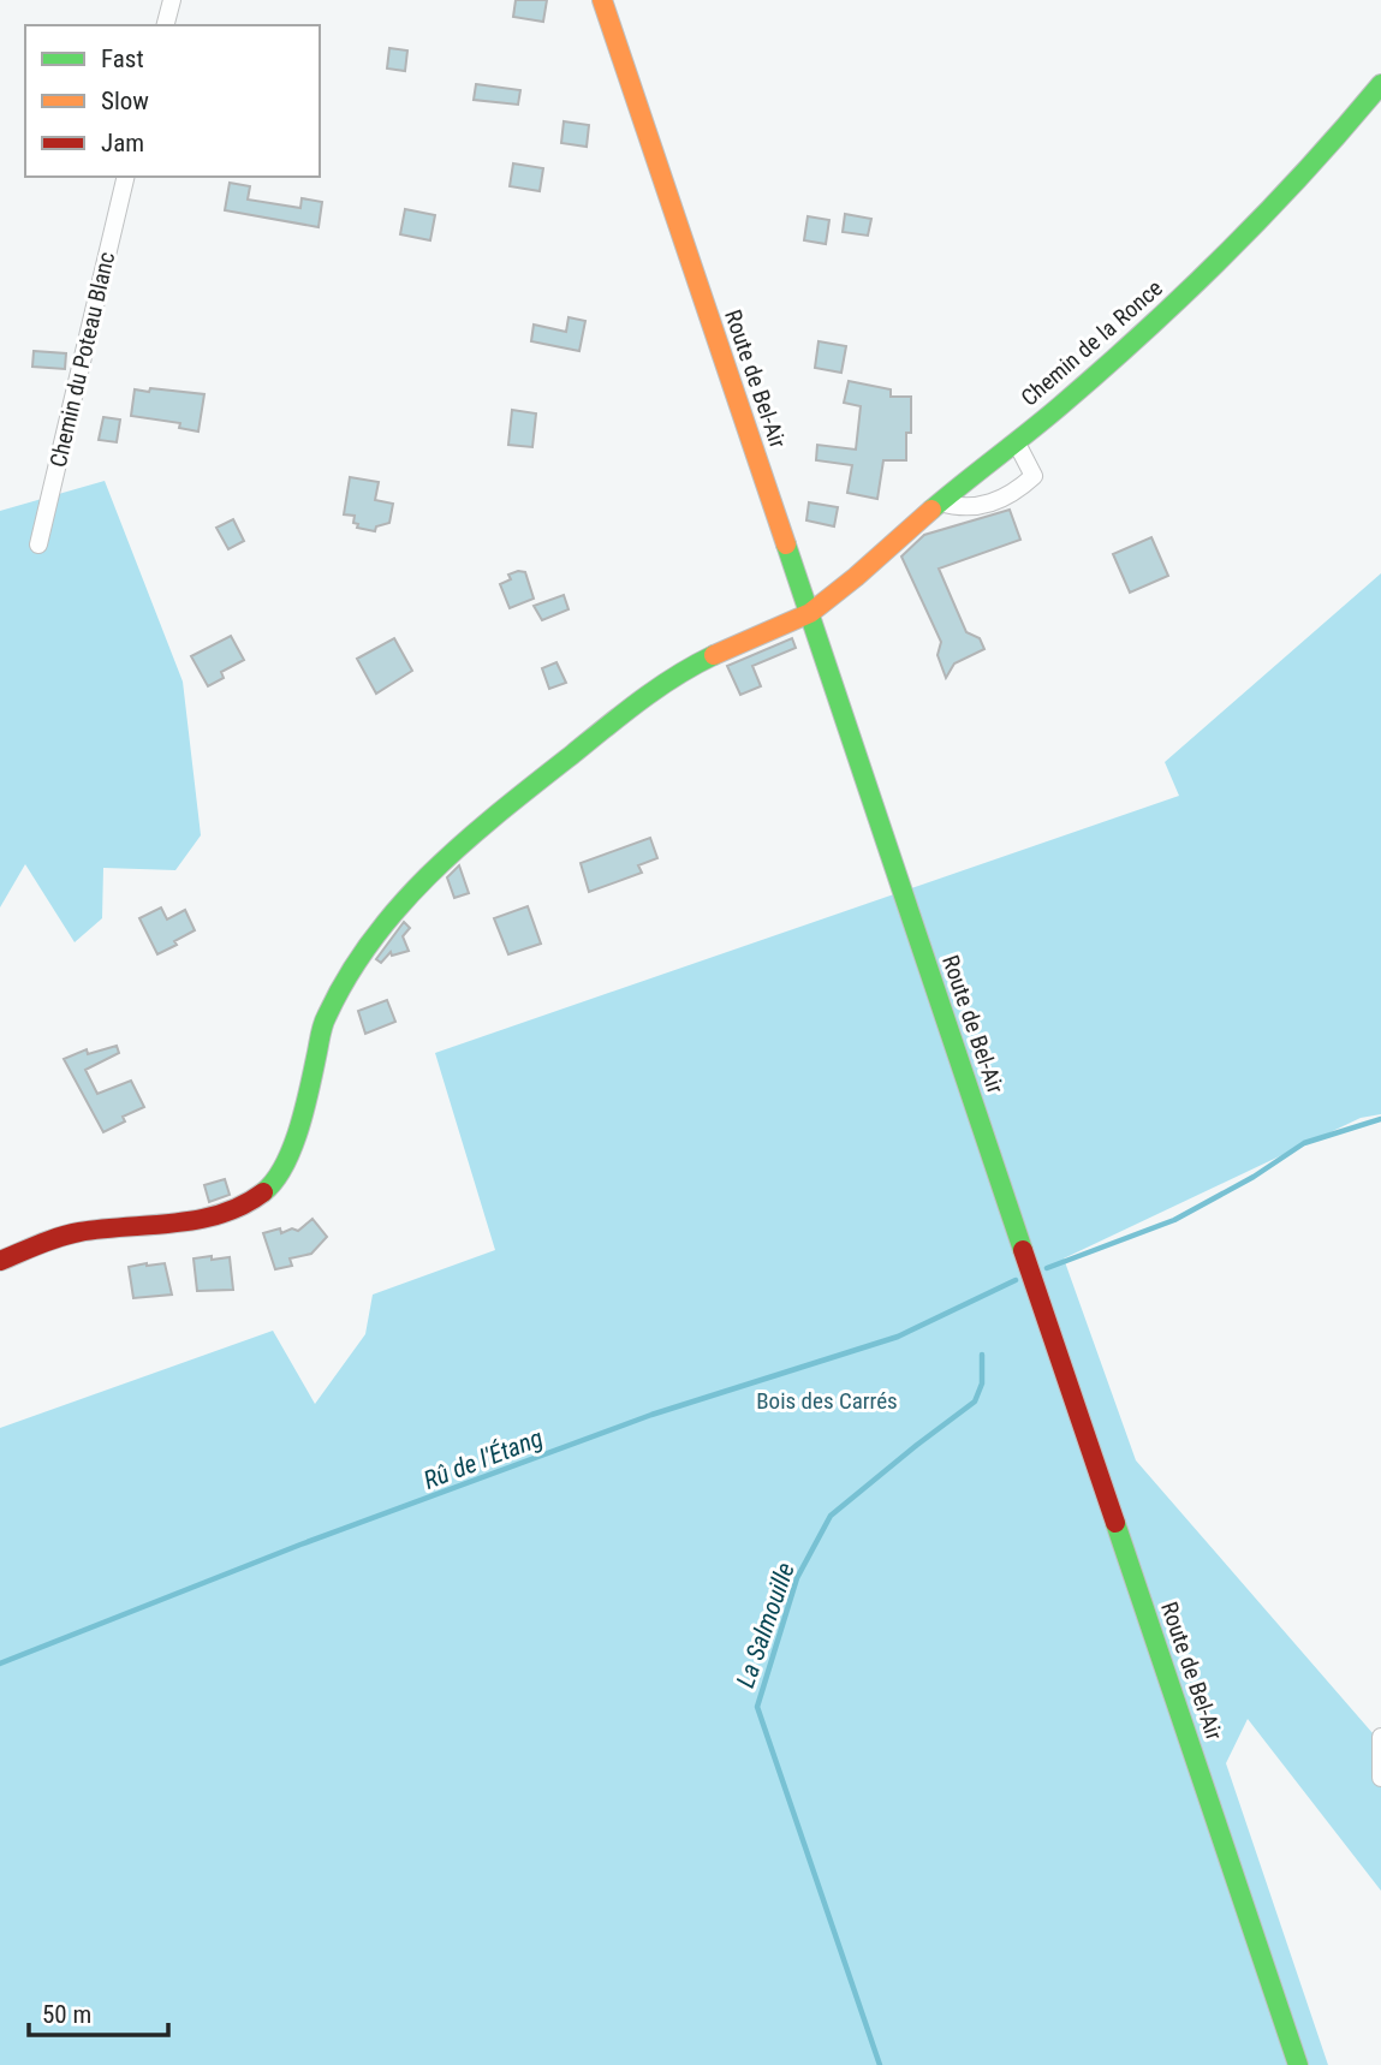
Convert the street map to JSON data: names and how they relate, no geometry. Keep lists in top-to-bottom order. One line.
{"streets":{"main road":["Chemin de la Ronce","Route de Bel-Air"],"street":["Chemin du Poteau Blanc"]},"crossings":[["Chemin de la Ronce","Route de Bel-Air"]],"water":["Rû de l'Étang","La Salmouille"],"parks":["Bois des Carrés"],"legend":["Fast","Slow","Jam"],"scale_bar":"50 m"}
